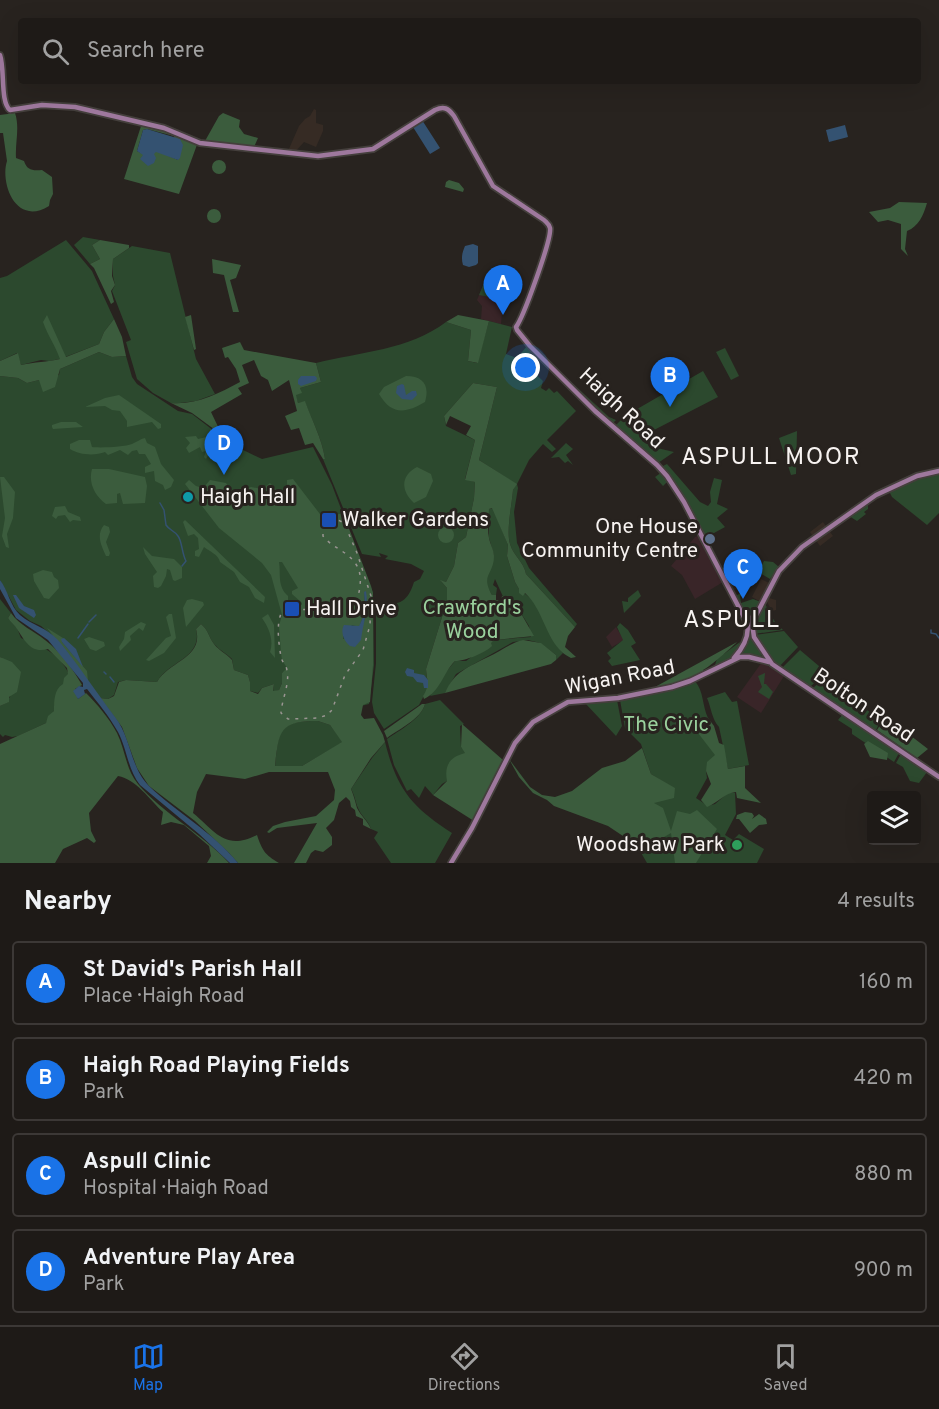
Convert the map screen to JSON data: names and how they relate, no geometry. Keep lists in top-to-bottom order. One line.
{"streets":{"main road":["Haigh Road","Wigan Road","Bolton Road"]},"crossings":[["Haigh Road","Wigan Road"],["Haigh Road","Bolton Road"],["Wigan Road","Bolton Road"]],"districts":["ASPULL MOOR","ASPULL"],"parks":["Crawford's Wood","The Civic"],"places":{"other":["Haigh Hall","One House Community Centre","Woodshaw Park"],"transit":["Walker Gardens","Hall Drive"]},"page":{"search":"Search here","pins":["A","B","D","C"],"heading":["Nearby","4 results"],"list":[{"mark":"A","name":"St David's Parish Hall","note":"Place · Haigh Road","value":"160 m"},{"mark":"B","name":"Haigh Road Playing Fields","note":"Park","value":"420 m"},{"mark":"C","name":"Aspull Clinic","note":"Hospital · Haigh Road","value":"880 m"},{"mark":"D","name":"Adventure Play Area","note":"Park","value":"900 m"}],"nav":["Map","Directions","Saved"]}}
